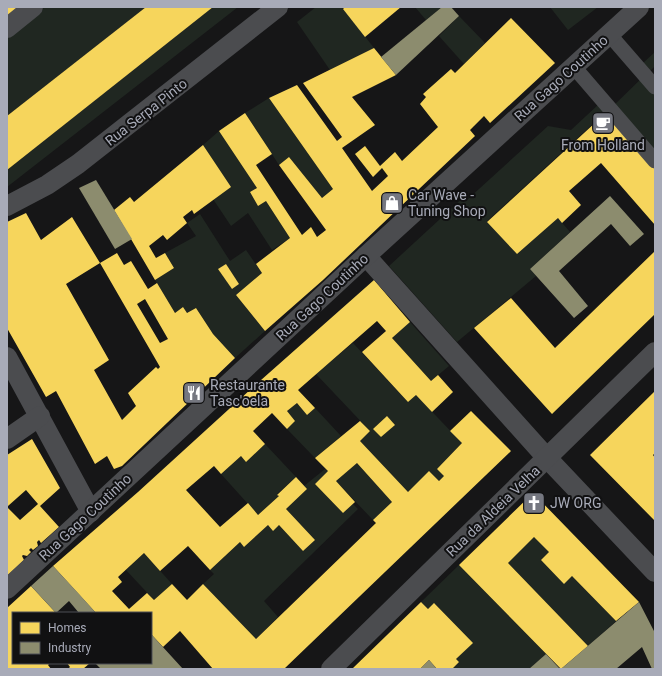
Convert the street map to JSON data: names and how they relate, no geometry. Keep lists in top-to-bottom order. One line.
{"streets":{"street":["Rua Gago Coutinho","Rua Serpa Pinto","Rua da Aldeia Velha"]},"places":{"cafe":["From Holland"],"shop":["Car Wave - Tuning Shop"],"restaurant":["Restaurante Tasc'oela"],"church":["JW ORG"]},"legend":["Homes","Industry"]}
